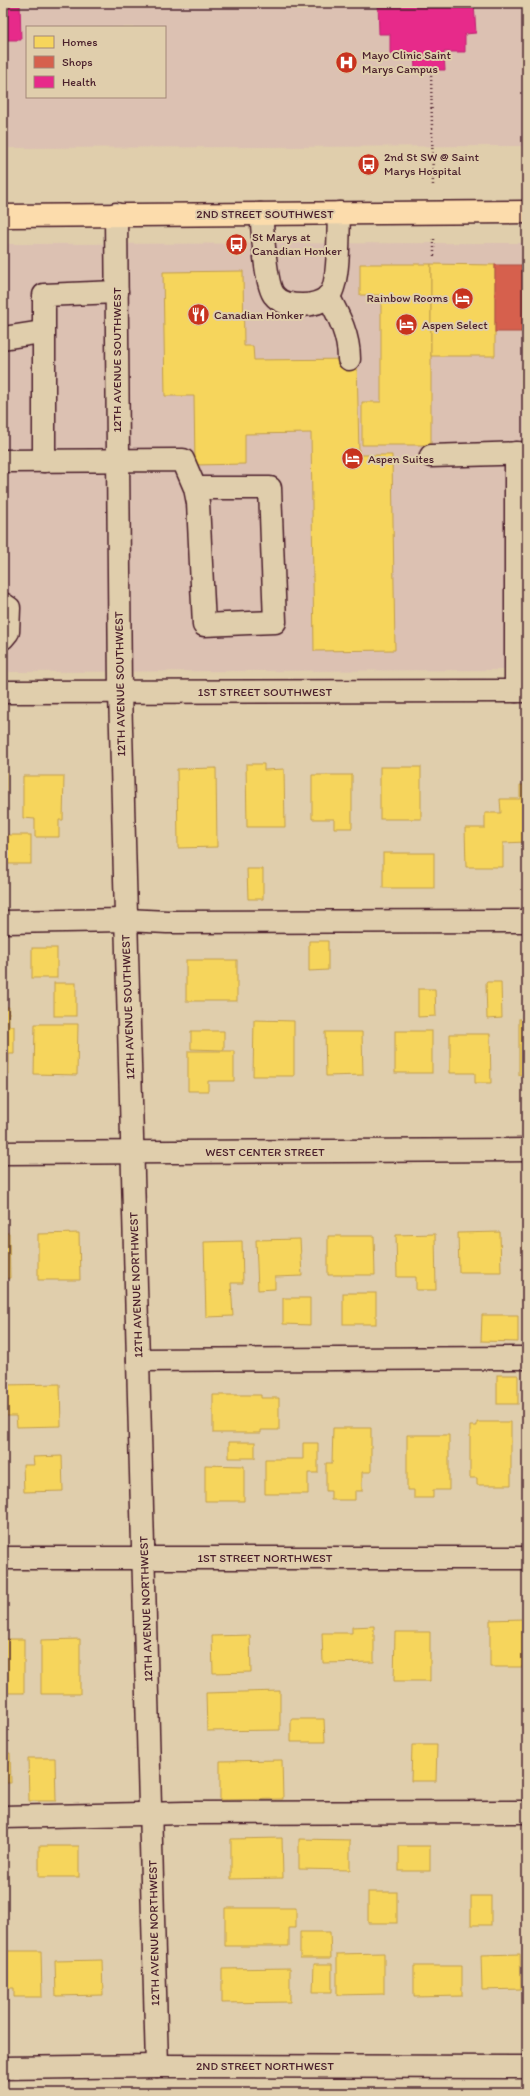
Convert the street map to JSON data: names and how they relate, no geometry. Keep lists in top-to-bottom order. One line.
{"streets":{"main road":["2ND STREET SOUTHWEST"],"street":["12TH AVENUE SOUTHWEST","1ST STREET SOUTHWEST","WEST CENTER STREET","12TH AVENUE NORTHWEST","1ST STREET NORTHWEST","2ND STREET NORTHWEST"]},"crossings":[["2ND STREET SOUTHWEST","12TH AVENUE SOUTHWEST"],["12TH AVENUE SOUTHWEST","1ST STREET SOUTHWEST"],["12TH AVENUE SOUTHWEST","WEST CENTER STREET"],["12TH AVENUE SOUTHWEST","12TH AVENUE NORTHWEST"],["WEST CENTER STREET","12TH AVENUE NORTHWEST"],["12TH AVENUE NORTHWEST","1ST STREET NORTHWEST"],["12TH AVENUE NORTHWEST","2ND STREET NORTHWEST"]],"places":{"hospital":["Mayo Clinic Saint Marys Campus"],"bus stop":["2nd St SW @ Saint Marys Hospital","St Marys at Canadian Honker"],"hotel":["Rainbow Rooms","Aspen Select","Aspen Suites"],"restaurant":["Canadian Honker"]},"legend":["Homes","Shops","Health"]}
